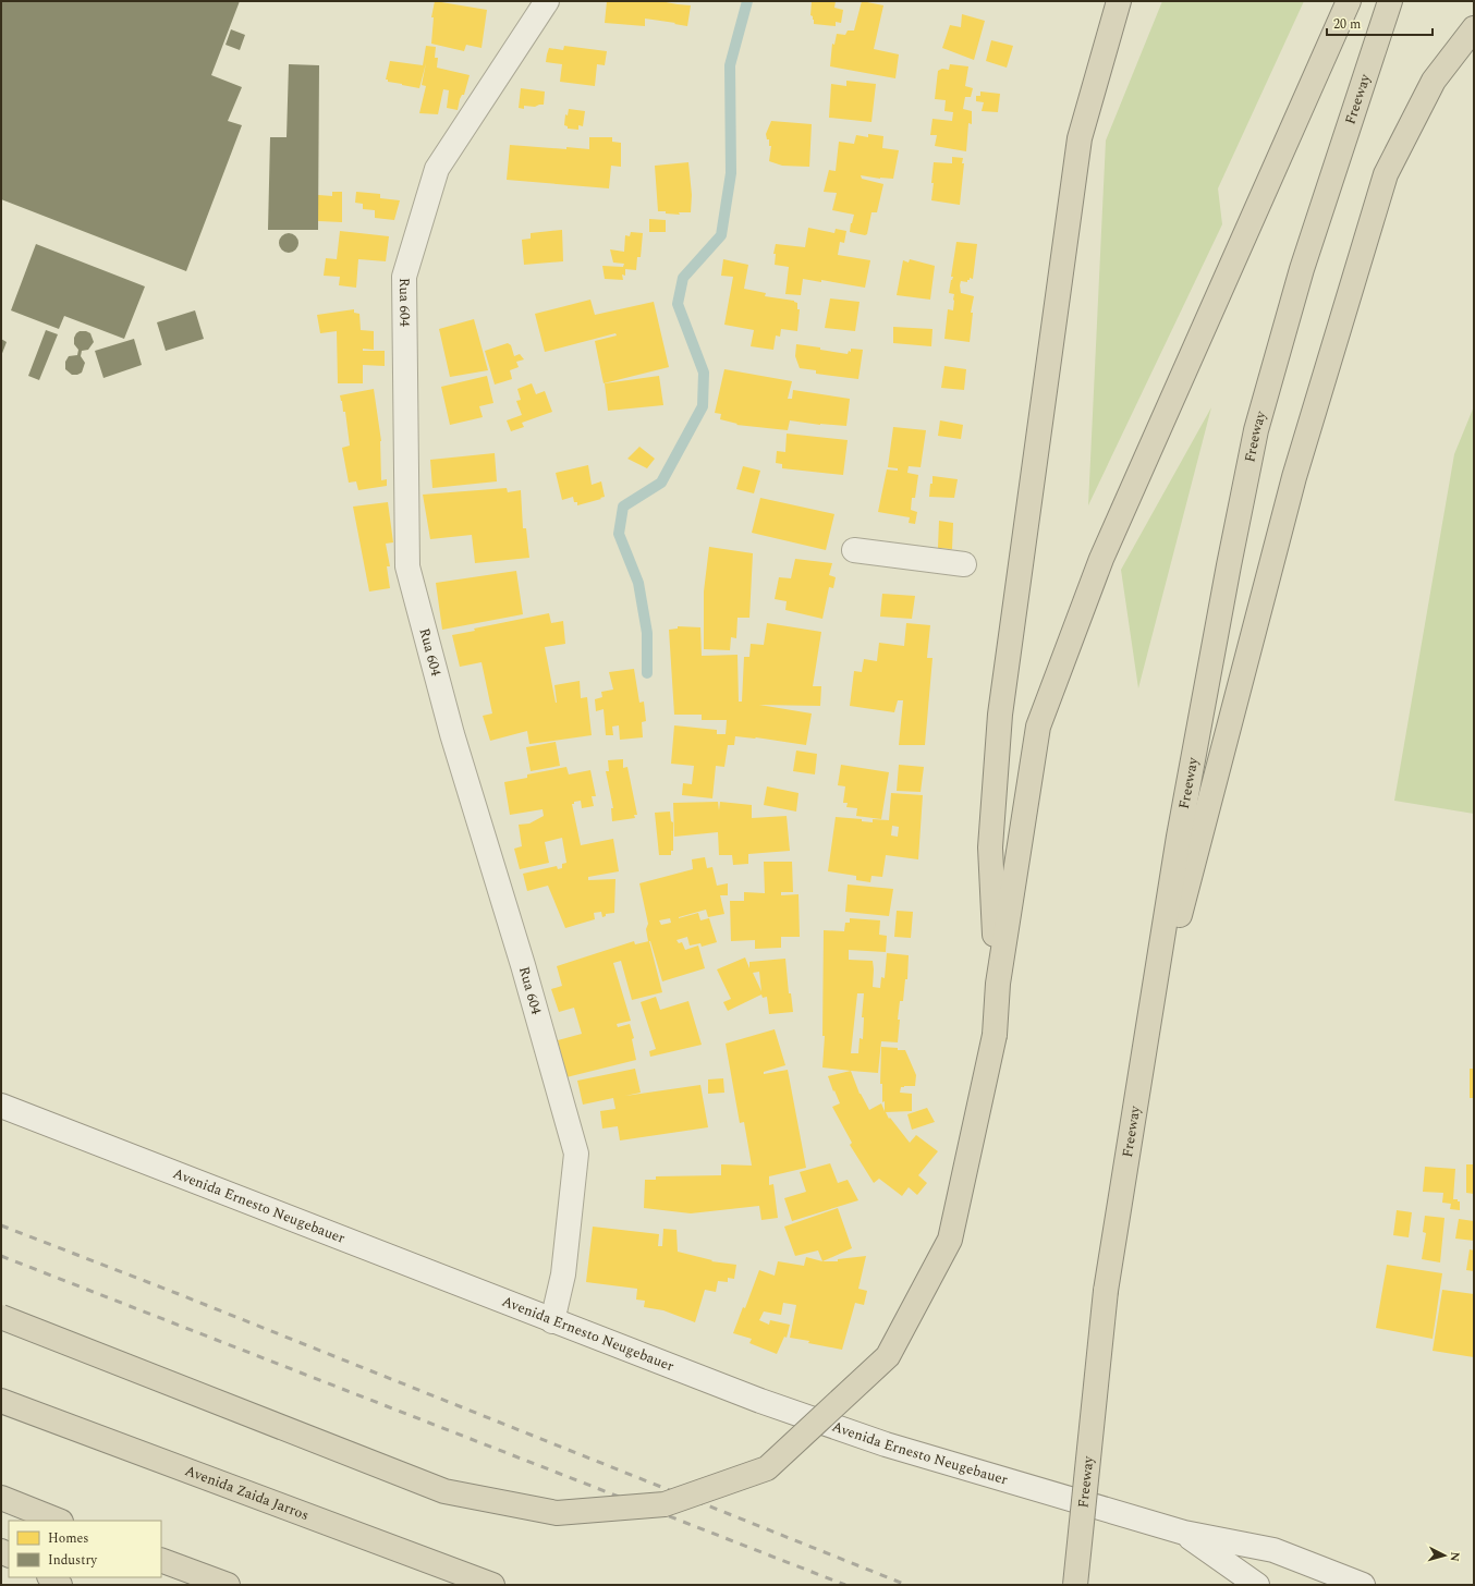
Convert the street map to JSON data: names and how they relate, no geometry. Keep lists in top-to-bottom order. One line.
{"streets":{"highway":["Freeway","Avenida Zaida Jarros"],"main road":["Rua 604","Avenida Ernesto Neugebauer"]},"crossings":[["Rua 604","Avenida Ernesto Neugebauer"]],"legend":["Homes","Industry"],"scale_bar":"20 m","north":"right"}
